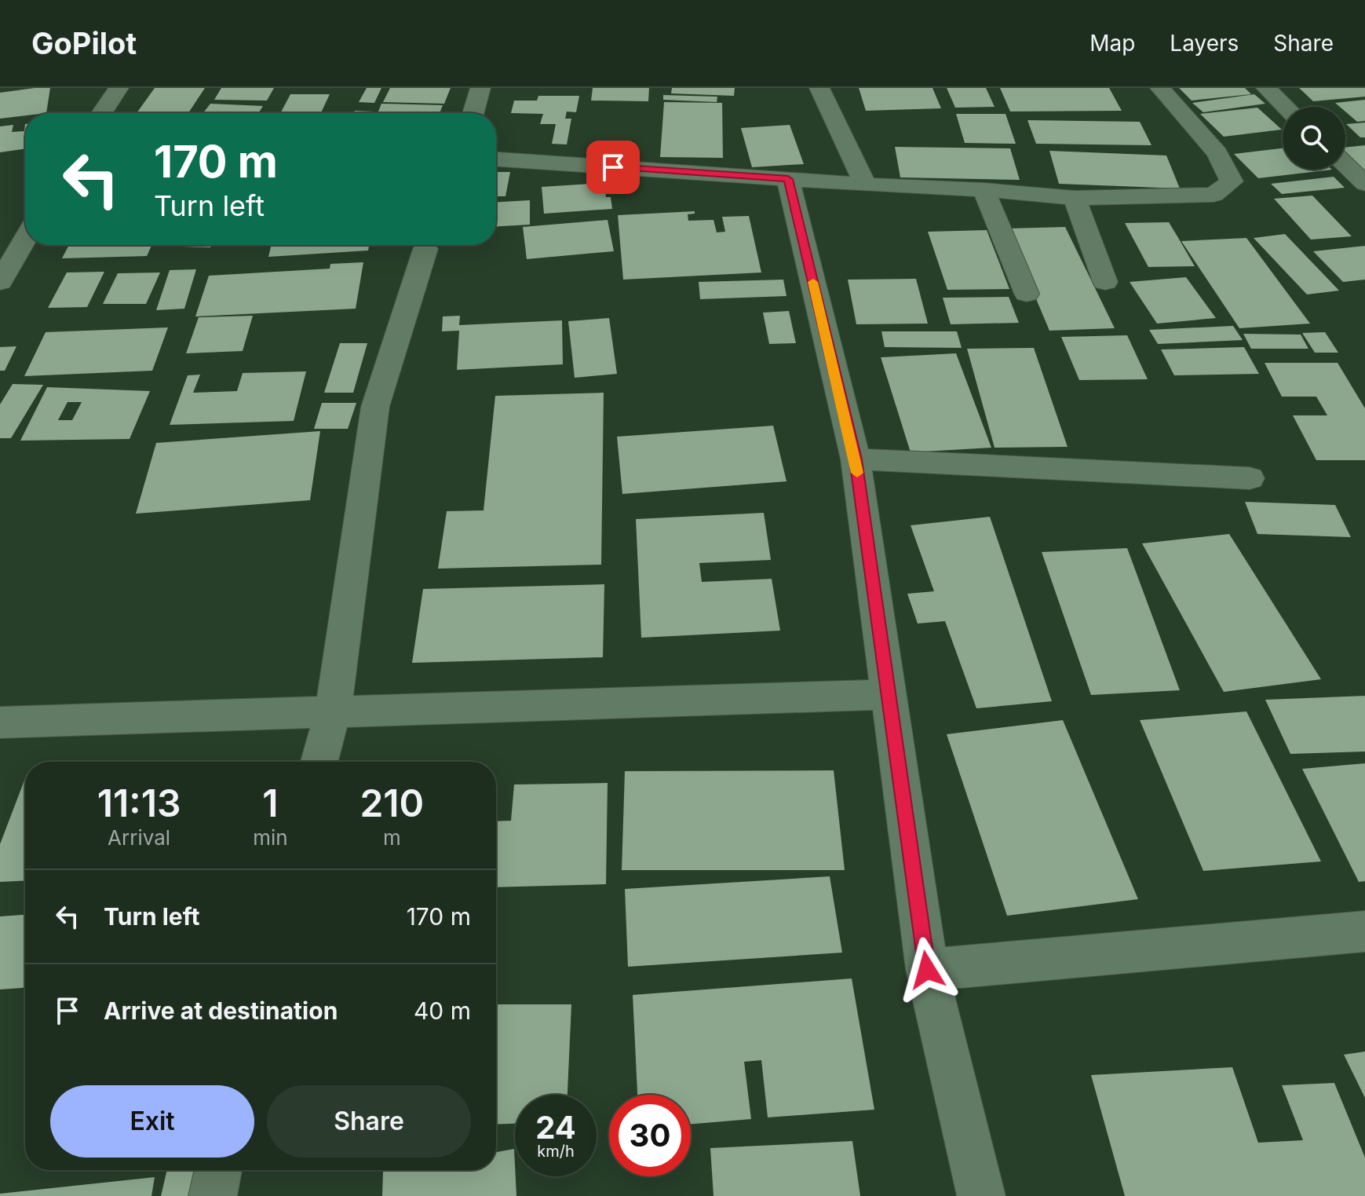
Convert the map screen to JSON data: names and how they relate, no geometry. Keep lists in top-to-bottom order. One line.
{"page":{"header":"GoPilot","nav":["Map","Layers","Share"],"turn":["170 m","Turn left"],"eta":["11:13","Arrival","1","min","210","m"],"list":[{"name":"Turn left","value":"170 m"},{"name":"Arrive at destination","value":"40 m"}],"buttons":["Exit","Share"],"speed":"24 km/h","limit":"30"}}
